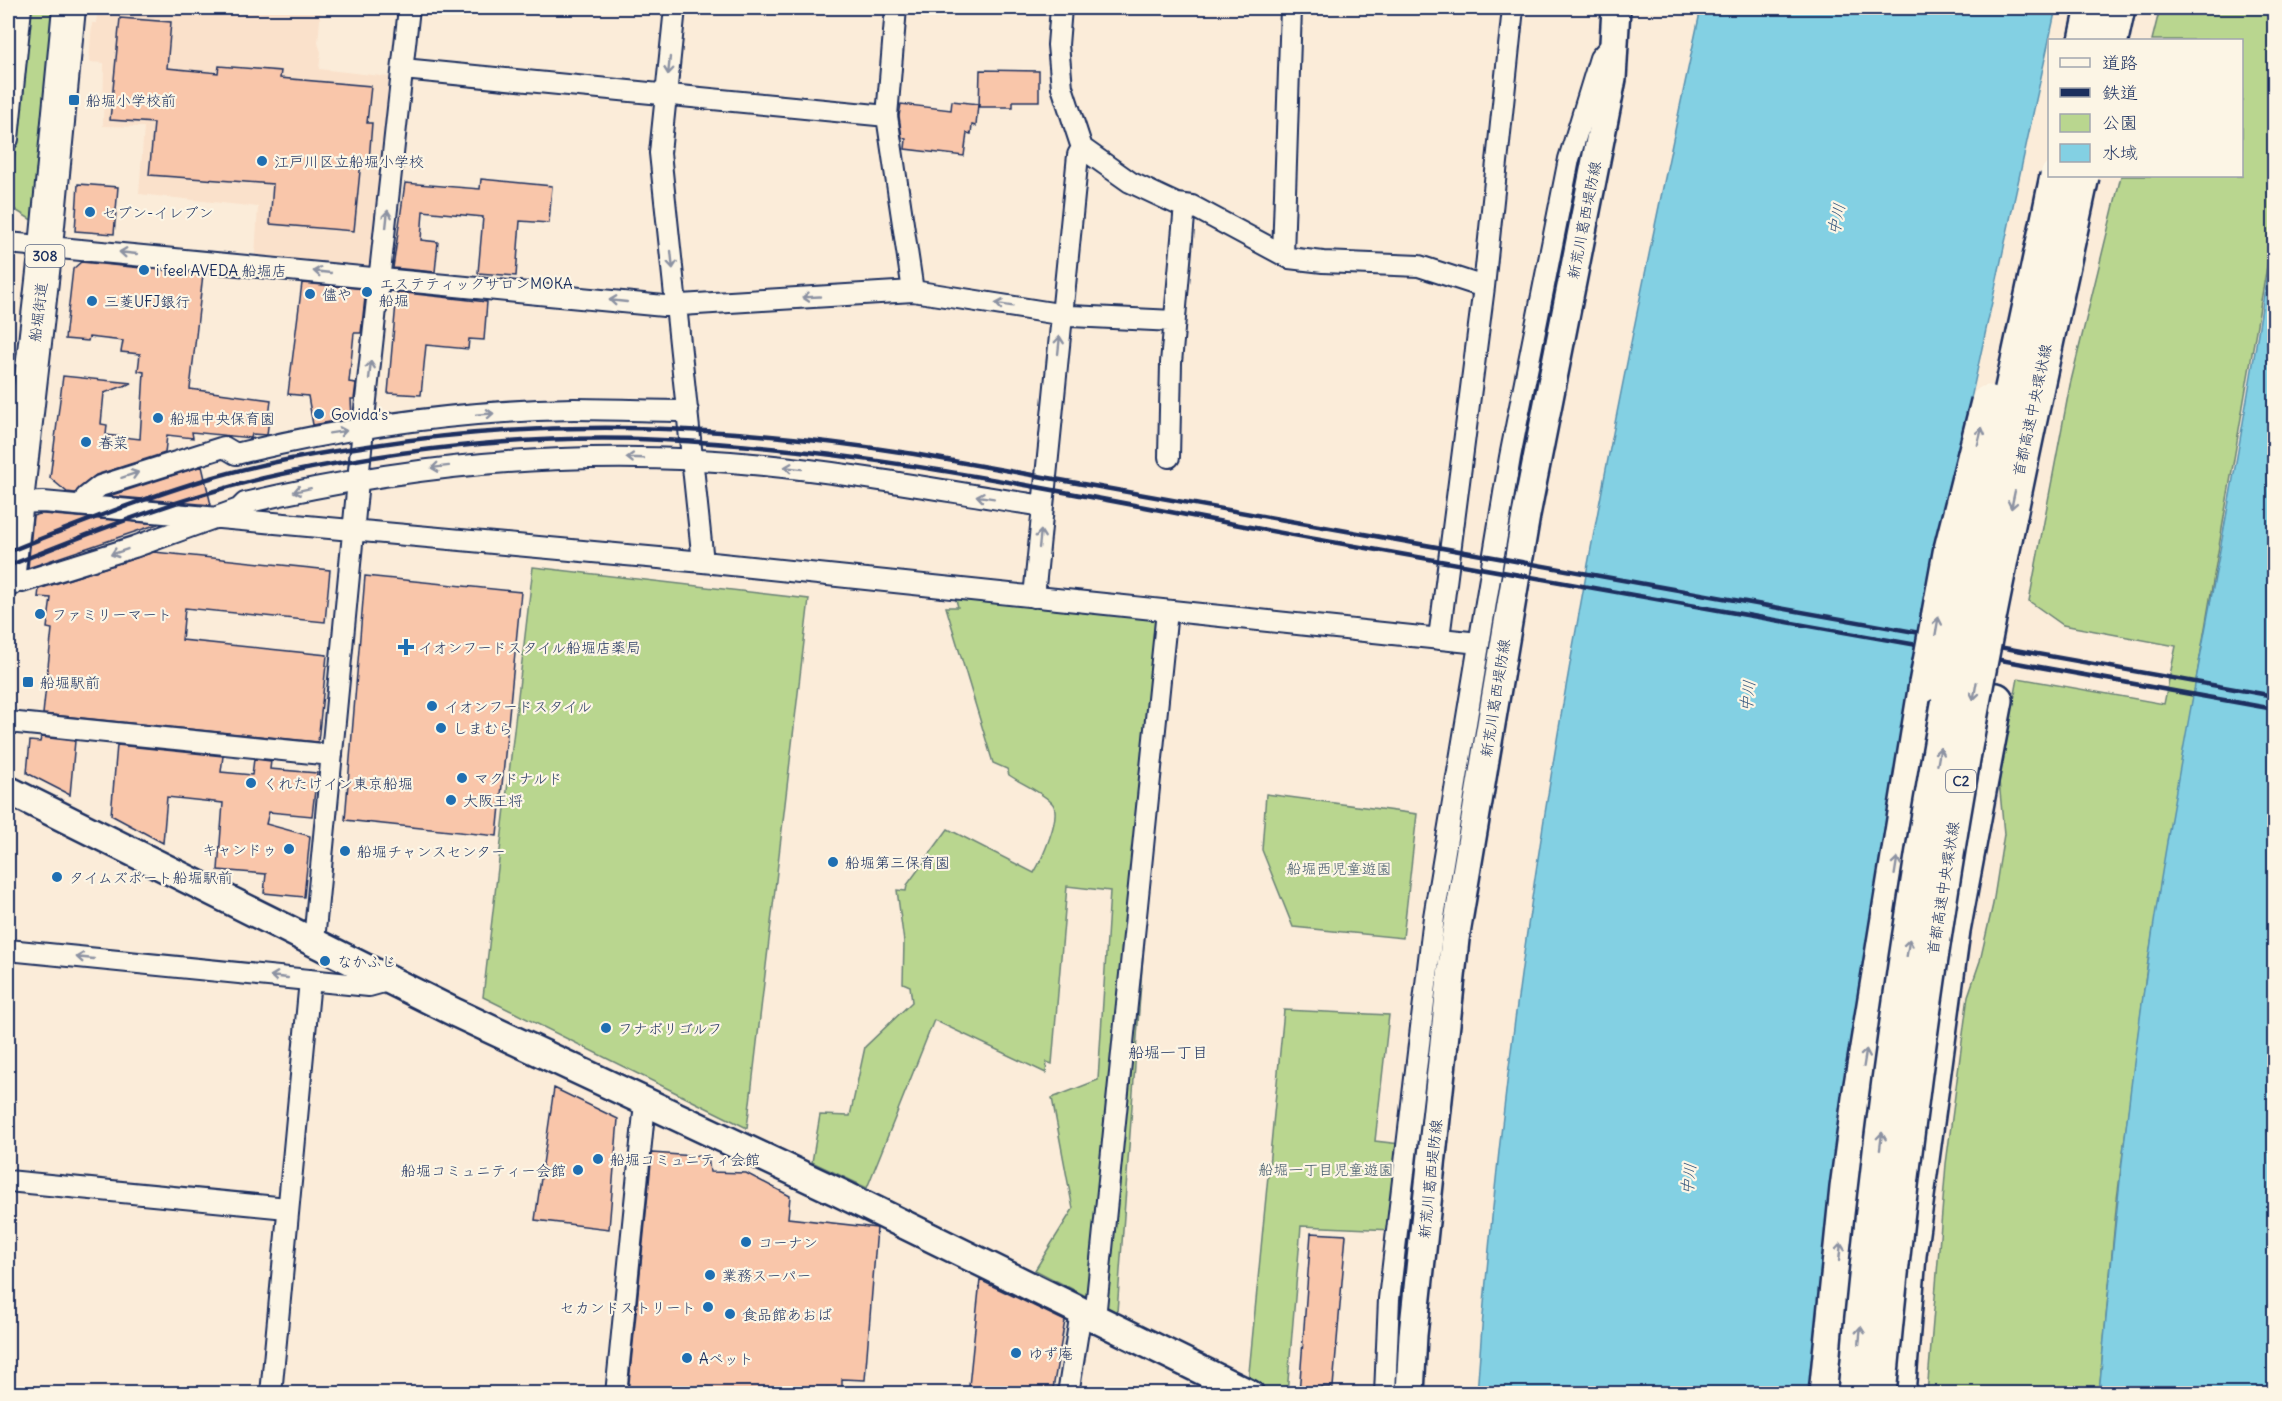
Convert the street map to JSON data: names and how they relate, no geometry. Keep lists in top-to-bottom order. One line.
{"streets":{"highway":["首都高速中央環状線","C2"],"main road":["新荒川葛西堤防線","308","船堀街道"]},"districts":["船堀一丁目"],"water":["中川"],"parks":["船堀西児童遊園","船堀一丁目児童遊園"],"places":{"transit":["船堀小学校前","船堀駅前"],"other":["江戸川区立船堀小学校","セブン-イレブン","i feel AVEDA 船堀店","エステティックサロンMOKA 船堀","儘や","三菱UFJ銀行","Govida's","船堀中央保育園","春菜","ファミリーマート","イオンフードスタイル","しまむら","マクドナルド","くれたけイン東京船堀","大阪王将","キャンドゥ","船堀チャンスセンター","船堀第三保育園","タイムズポート船堀駅前","なかふじ","フナボリゴルフ","船堀コミュニティ会館","船堀コミュニティー会館","コーナン","業務スーパー","セカンドストリート","食品館あおば","ゆず庵","Aペット"],"health":["イオンフードスタイル船堀店薬局"]},"legend":["道路","鉄道","公園","水域"]}
